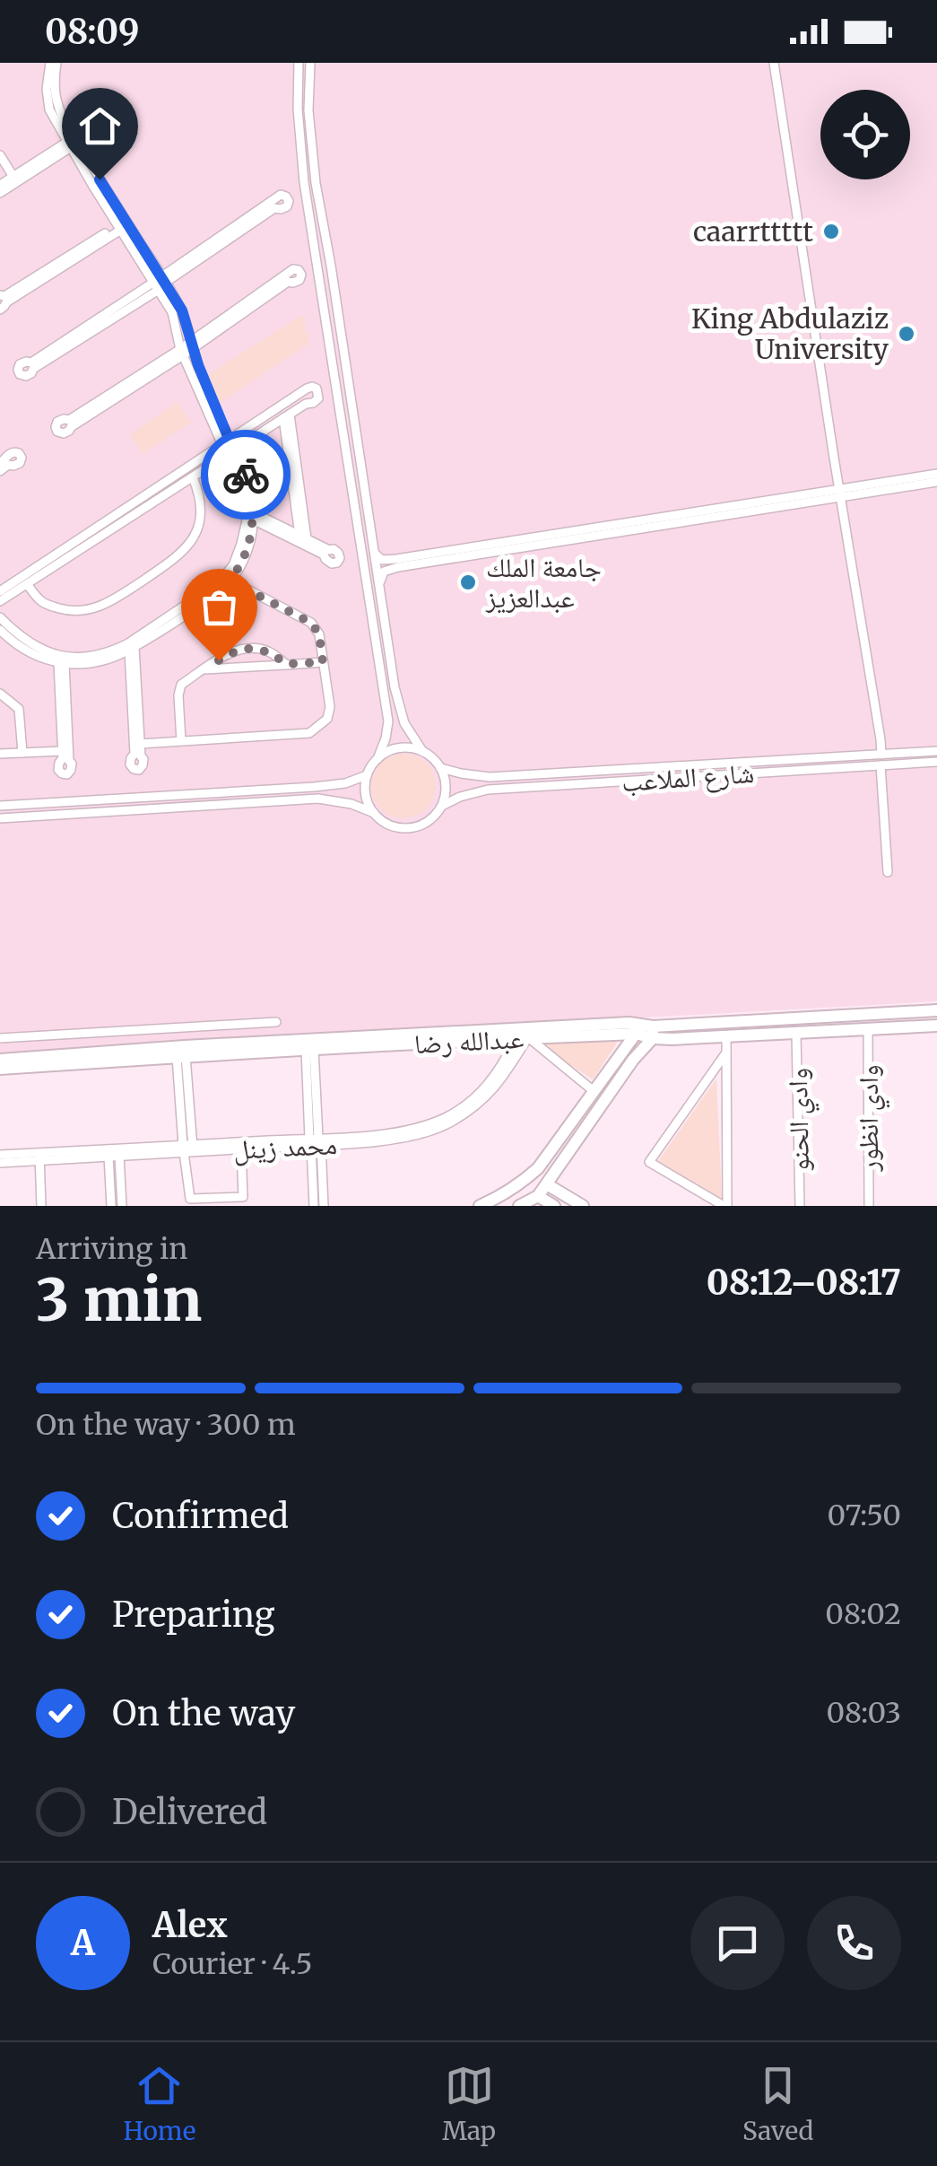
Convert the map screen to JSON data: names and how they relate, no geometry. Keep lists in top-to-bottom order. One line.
{"streets":{"street":["شارع الملاعب","عبدالله رضا","وادي انظور","وادي الحنو","محمد زينل"]},"crossings":[["عبدالله رضا","وادي انظور"],["عبدالله رضا","وادي الحنو"],["عبدالله رضا","محمد زينل"]],"places":["caarrttttt","King Abdulaziz University","جامعة الملك عبدالعزيز"],"page":{"status":"08:09","heading":["3 min","Arriving in","08:12–08:17"],"panel":["Alex","Courier · 4.5"],"bar":"On the way · 300 m","list":[["Confirmed","07:50"],["Preparing","08:02"],["On the way","08:03"],"Delivered"],"round":"A","tabs":["Home","Map","Saved"]}}
